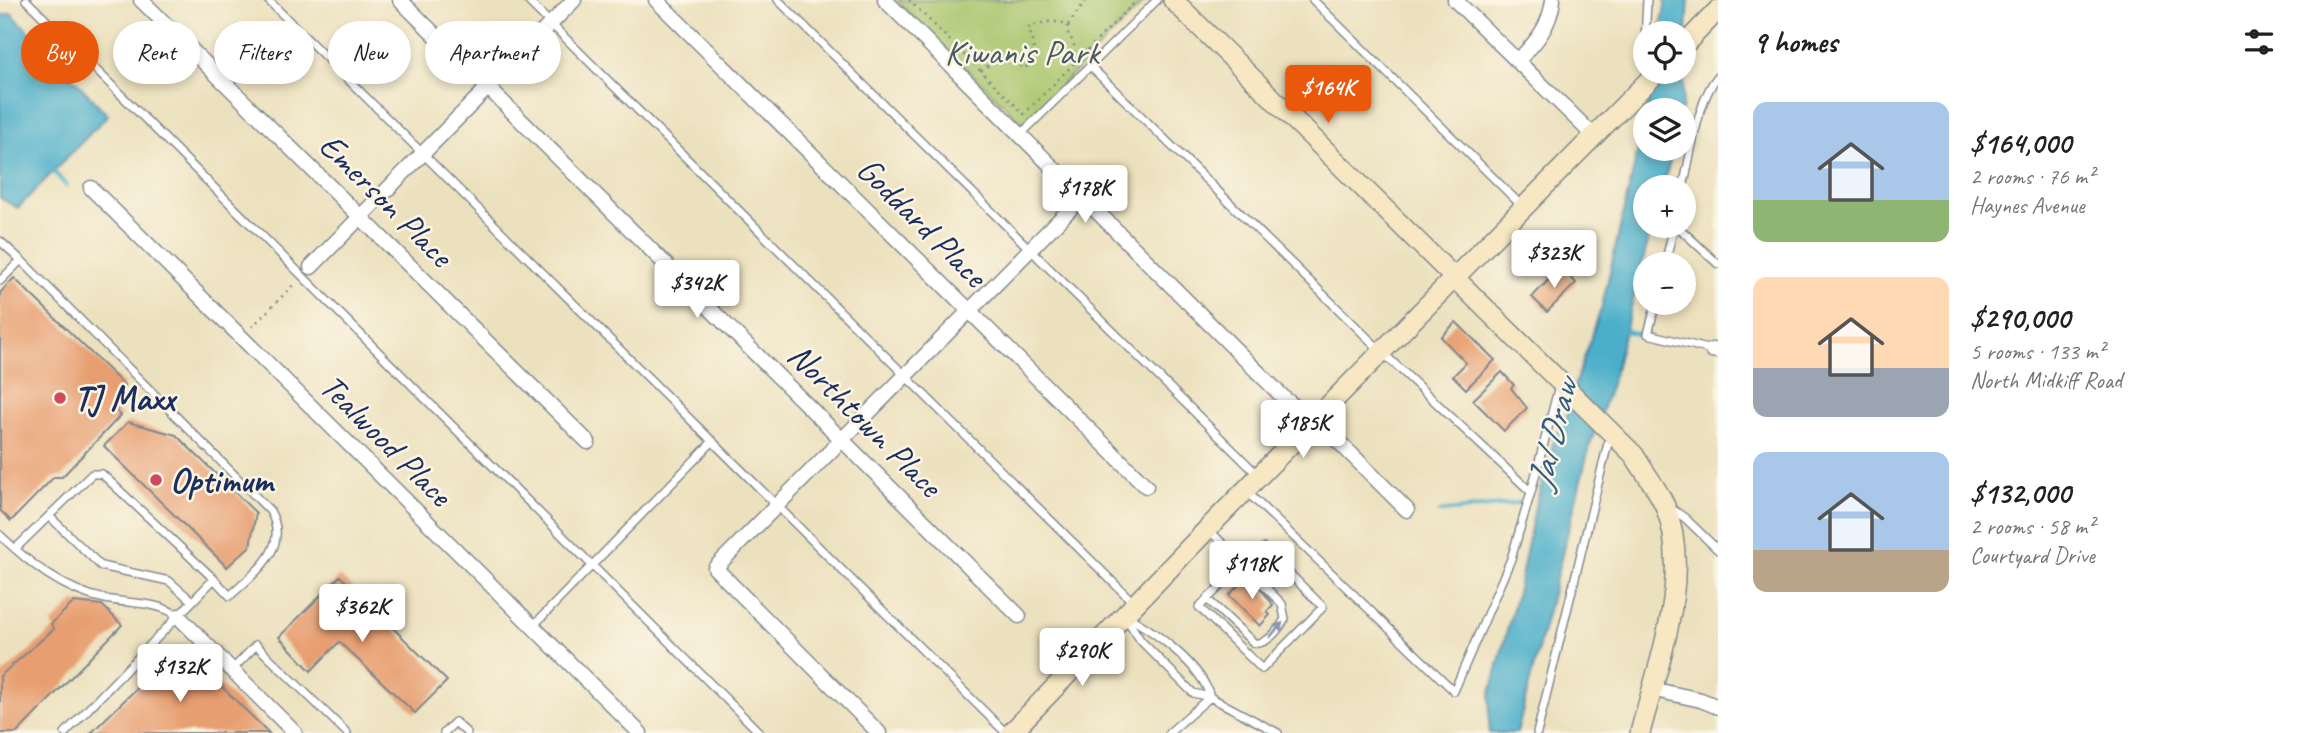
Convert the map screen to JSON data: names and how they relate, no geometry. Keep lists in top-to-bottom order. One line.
{"streets":{"street":["Emerson Place","Goddard Place","Northtown Place","Tealwood Place"]},"water":["Jal Draw"],"parks":["Kiwanis Park"],"places":["TJ Maxx","Optimum"],"page":{"heading":"9 homes","map_buttons":["+","−"],"chip":["Buy","Rent","Filters","New","Apartment"],"price":["$164K","$178K","$323K","$342K","$185K","$118K","$362K","$290K","$132K"],"list":[{"name":"$164,000","note":"2 rooms · 76 m² · Haynes Avenue"},{"name":"$290,000","note":"5 rooms · 133 m² · North Midkiff Road"},{"name":"$132,000","note":"2 rooms · 58 m² · Courtyard Drive"}]}}
